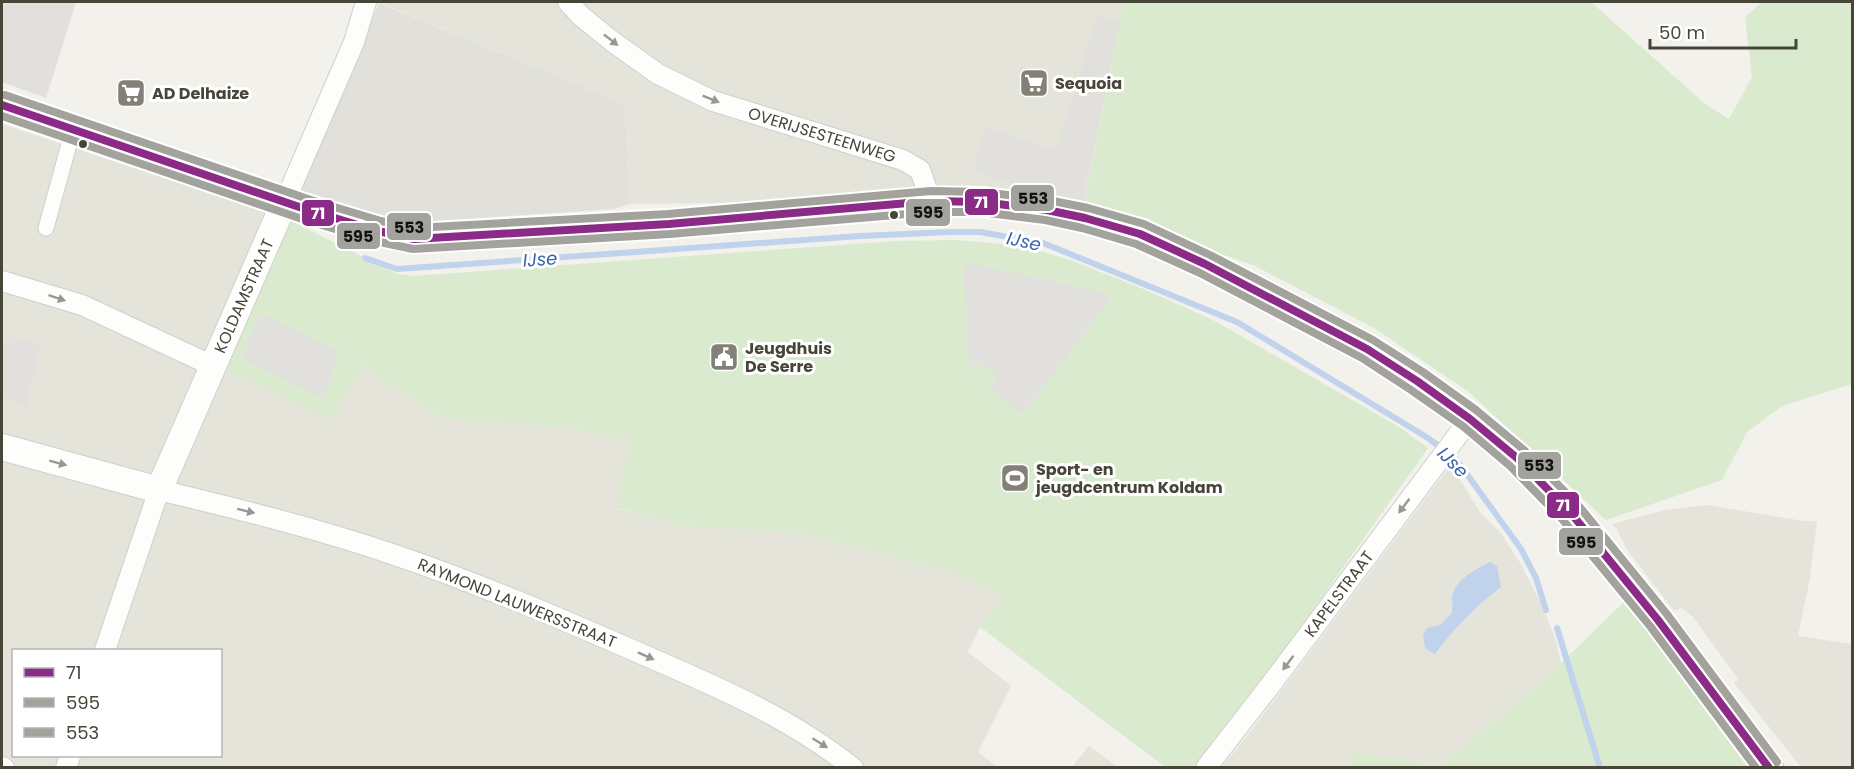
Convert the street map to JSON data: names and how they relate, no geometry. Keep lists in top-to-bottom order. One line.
{"streets":{"street":["OVERIJSESTEENWEG","KOLDAMSTRAAT","KAPELSTRAAT","RAYMOND LAUWERSSTRAAT"]},"crossings":[["KOLDAMSTRAAT","RAYMOND LAUWERSSTRAAT"]],"one_way":["OVERIJSESTEENWEG","KAPELSTRAAT","RAYMOND LAUWERSSTRAAT"],"water":["IJse"],"places":{"supermarket":["Sequoia","AD Delhaize"],"public building":["Jeugdhuis De Serre"],"sports":["Sport- en jeugdcentrum Koldam"]},"lines":["transit line 553","transit line 71","transit line 595"],"legend":["71","595","553"],"scale_bar":"50 m"}
